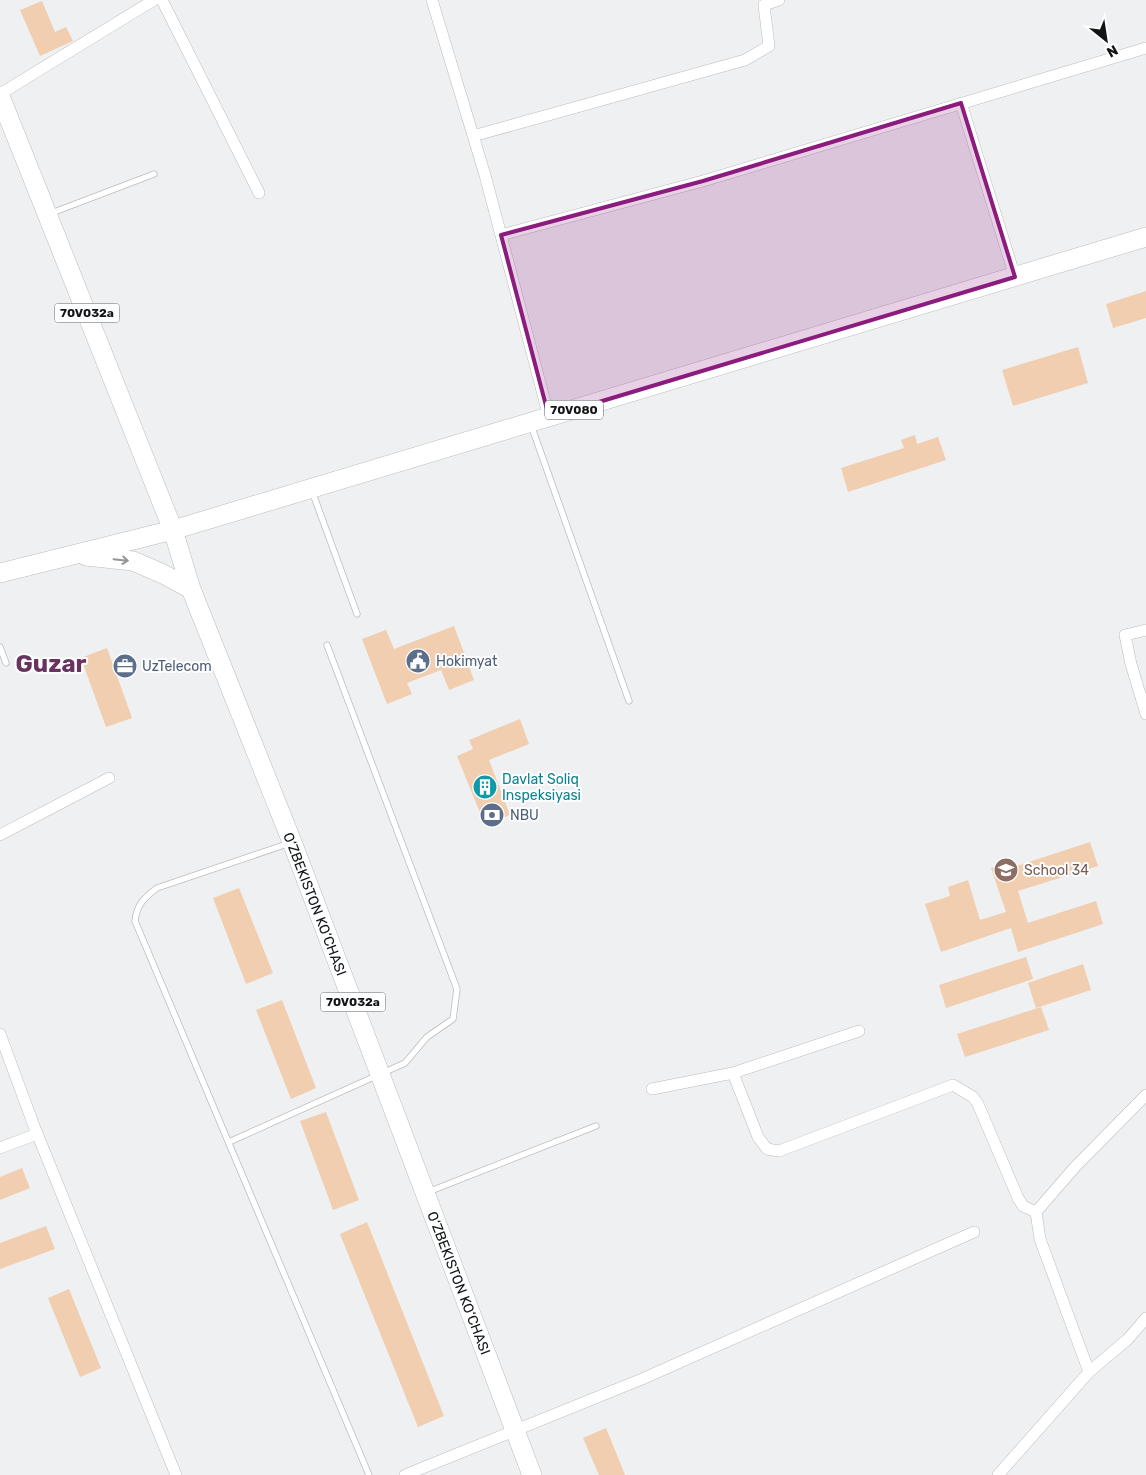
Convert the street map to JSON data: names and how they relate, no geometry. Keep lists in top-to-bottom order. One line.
{"streets":{"main road":["70V032a","70V080","O‘ZBEKISTON KO‘CHASI"]},"crossings":[["70V032a","70V080"],["70V032a","O‘ZBEKISTON KO‘CHASI"],["70V080","O‘ZBEKISTON KO‘CHASI"]],"districts":["Guzar"],"places":{"public building":["Hokimyat"],"office":["UzTelecom"],"building":["Davlat Soliq Inspeksiyasi"],"bank":["NBU"],"school or university":["School 34"]},"north":"bottom right"}
